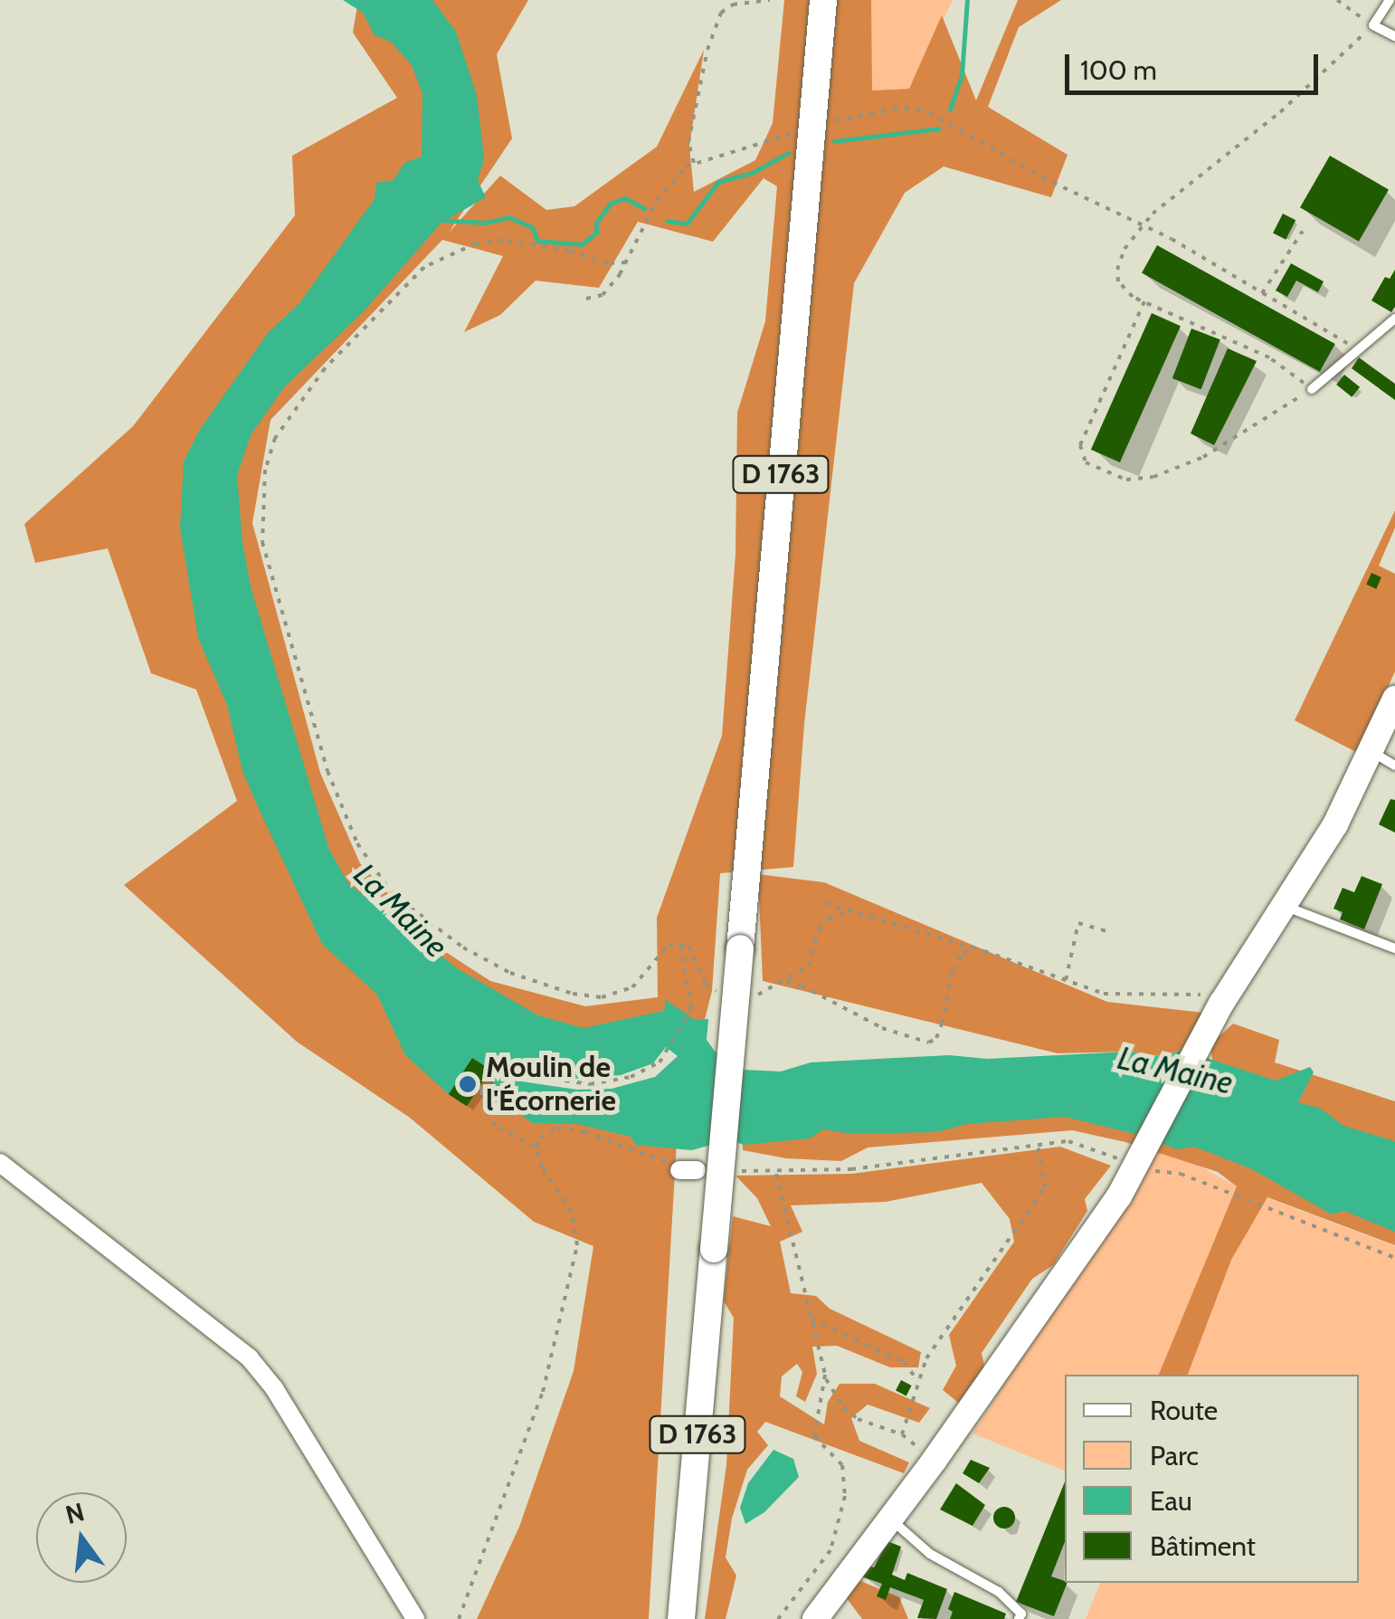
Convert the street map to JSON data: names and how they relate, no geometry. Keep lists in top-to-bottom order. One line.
{"streets":{"main road":["D 1763"]},"water":["La Maine"],"places":["Moulin de l'Écornerie"],"legend":["Route","Parc","Eau","Bâtiment"],"scale_bar":"100 m","north":"top"}
